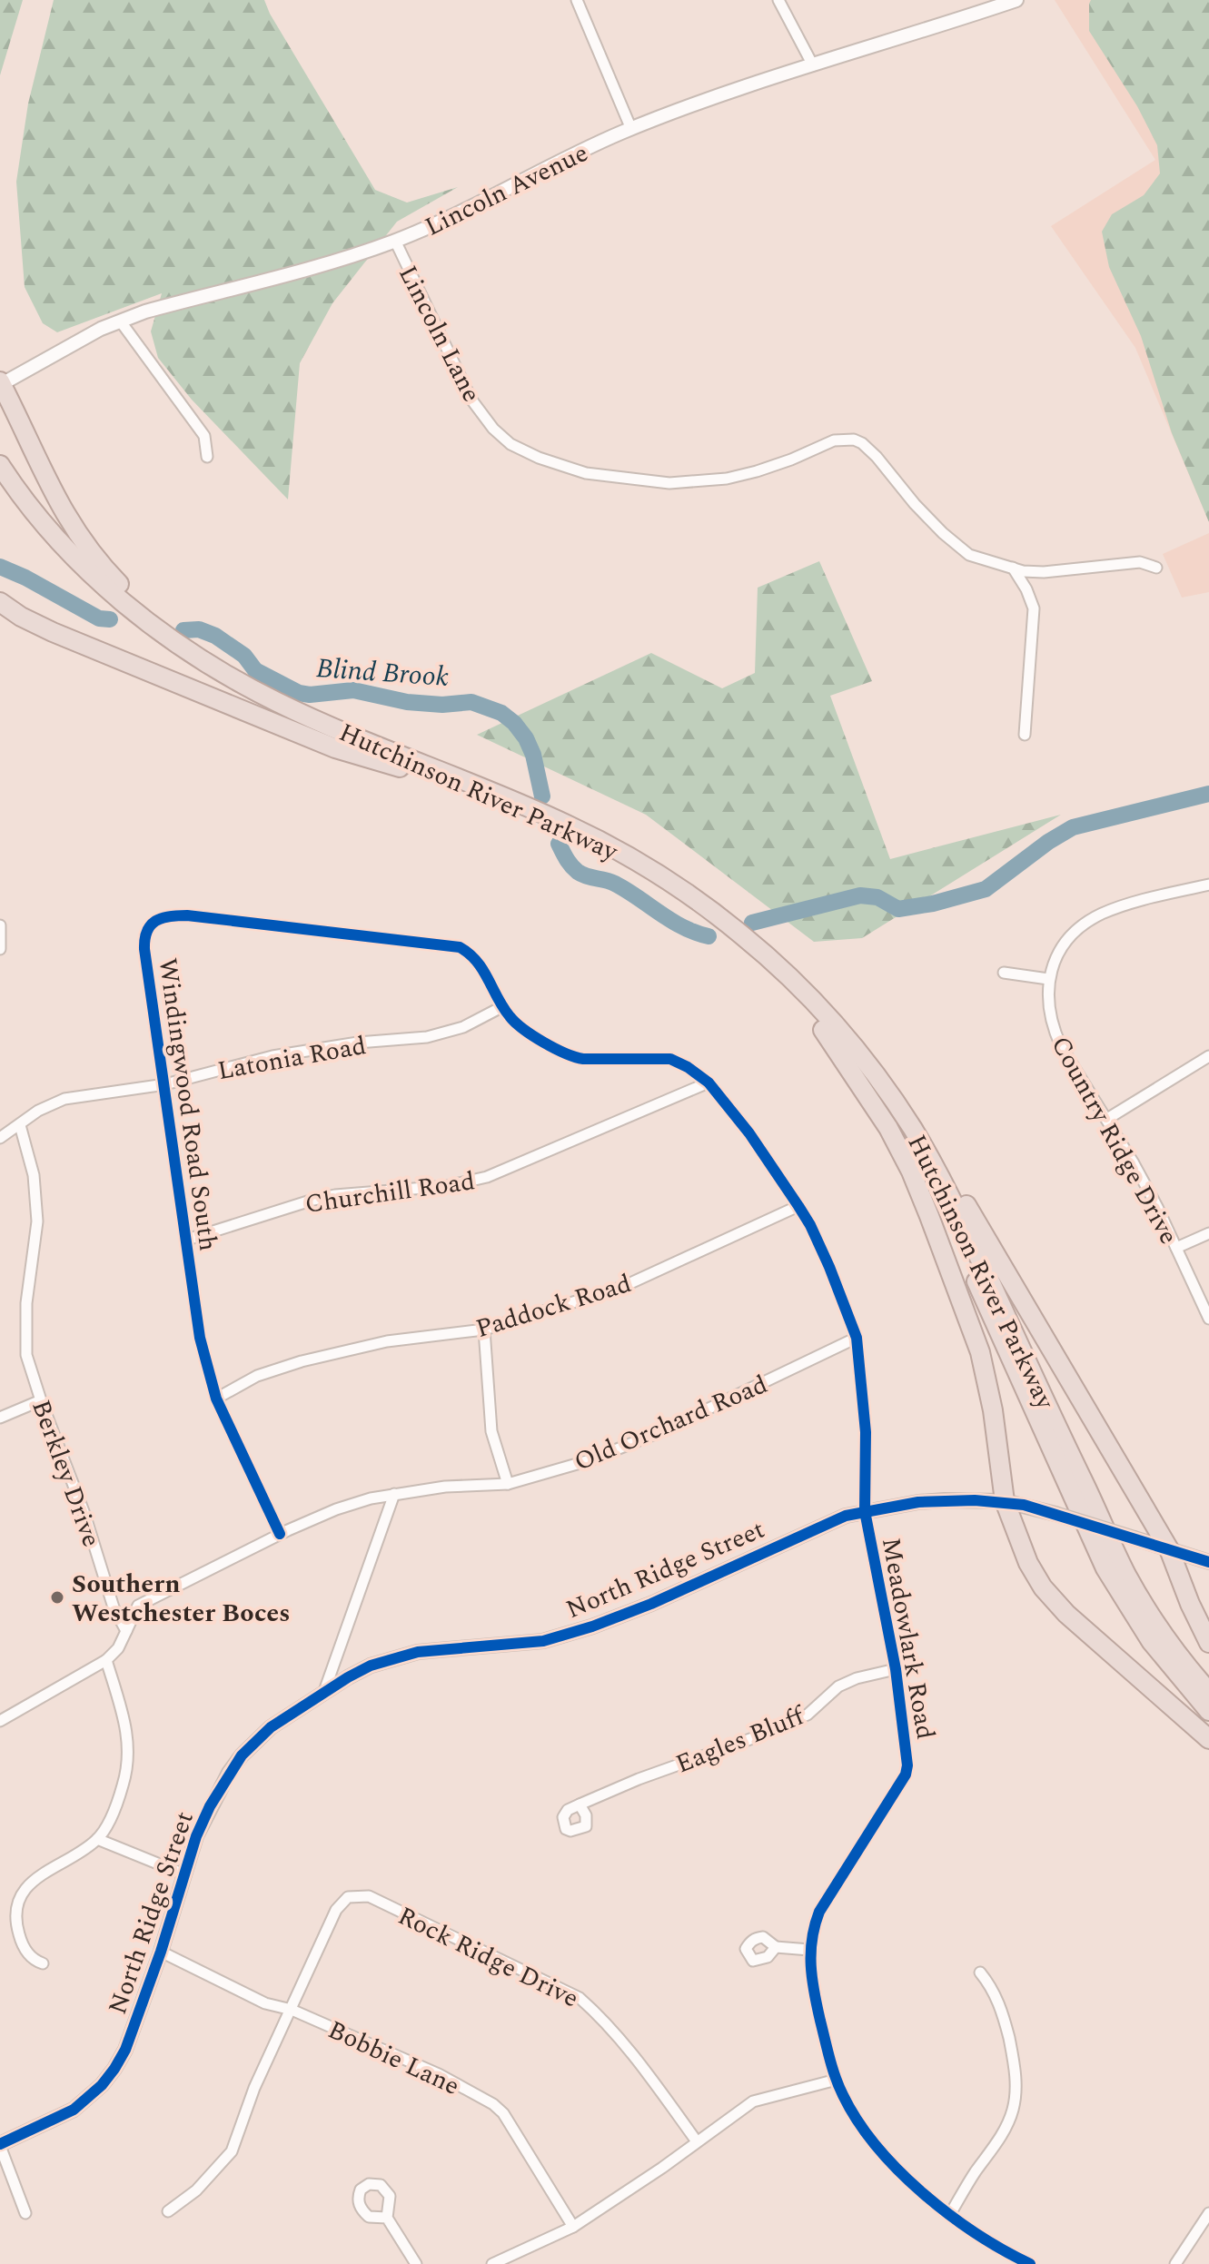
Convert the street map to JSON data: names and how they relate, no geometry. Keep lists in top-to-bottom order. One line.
{"streets":{"highway":["Hutchinson River Parkway"],"street":["Lincoln Avenue","Lincoln Lane","Latonia Road","Windingwood Road South","Country Ridge Drive","Churchill Road","Paddock Road","Old Orchard Road","Berkley Drive","North Ridge Street","Meadowlark Road","Eagles Bluff","Rock Ridge Drive","Bobbie Lane"]},"crossings":[["Lincoln Avenue","Lincoln Lane"],["Latonia Road","Windingwood Road South"],["Latonia Road","Berkley Drive"],["Latonia Road","Meadowlark Road"],["Windingwood Road South","Churchill Road"],["Windingwood Road South","Paddock Road"],["Windingwood Road South","Old Orchard Road"],["Windingwood Road South","Meadowlark Road"],["Churchill Road","Meadowlark Road"],["Paddock Road","Meadowlark Road"],["Old Orchard Road","Berkley Drive"],["Old Orchard Road","Meadowlark Road"],["North Ridge Street","Meadowlark Road"],["North Ridge Street","Bobbie Lane"],["Meadowlark Road","Eagles Bluff"],["Rock Ridge Drive","Bobbie Lane"]],"water":["Blind Brook"],"places":["Southern Westchester Boces"]}
